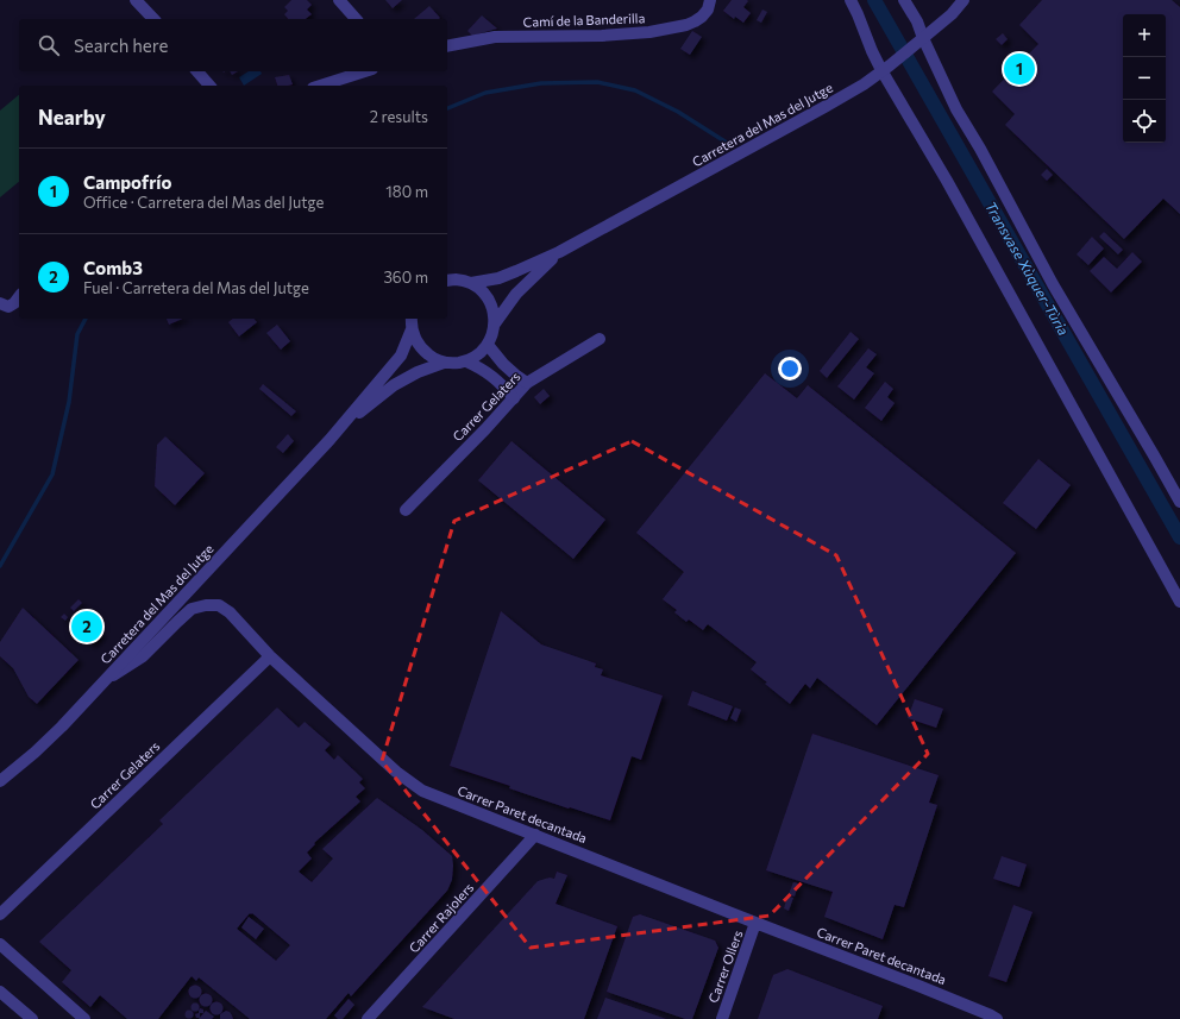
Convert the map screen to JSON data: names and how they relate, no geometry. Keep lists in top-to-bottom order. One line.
{"streets":{"street":["Camí de la Banderilla","Carretera del Mas del Jutge","Carrer Gelaters","Carrer Paret decantada","Carrer Rajolers","Carrer Ollers"]},"crossings":[["Carretera del Mas del Jutge","Carrer Paret decantada"],["Carrer Gelaters","Carrer Paret decantada"],["Carrer Paret decantada","Carrer Rajolers"],["Carrer Paret decantada","Carrer Ollers"]],"water":["Transvase Xùquer-Tùria"],"page":{"map_buttons":["+","−"],"search":"Search here","pins":["1","2"],"heading":["Nearby","2 results"],"list":[{"mark":"1","name":"Campofrío","note":"Office · Carretera del Mas del Jutge","value":"180 m"},{"mark":"2","name":"Comb3","note":"Fuel · Carretera del Mas del Jutge","value":"360 m"}]}}
